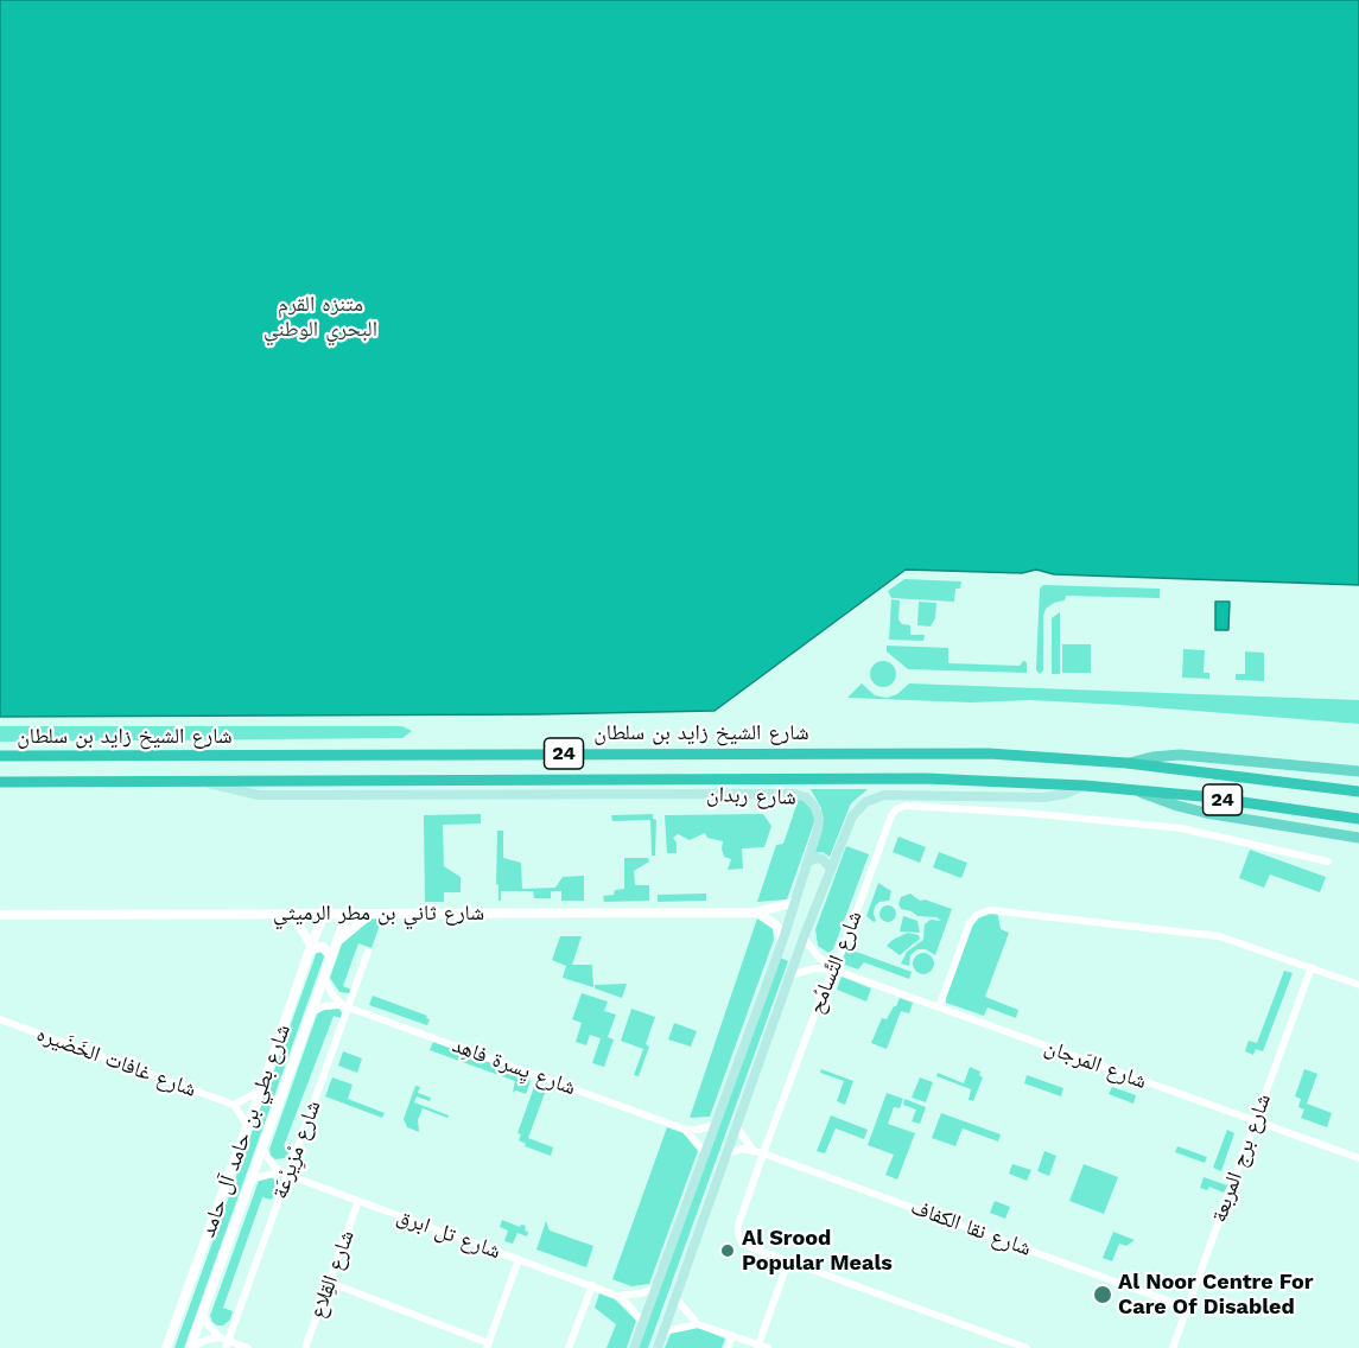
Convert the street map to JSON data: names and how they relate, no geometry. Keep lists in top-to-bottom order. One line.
{"streets":{"highway":["شارع الشيخ زايد بن سلطان","24"],"main road":["شارع ربدان"],"street":["شارع ثاني بن مطر الرميثي","شارع التَّسامُح","شارع غافات الخَضَيره","شارع المَرجان","شارع يِسرة فاهِد","شارع بطي بن حامد آل حامد","شارع مْزِيرْعَة","شارع برج المربعة","شارع نقا الكفاف","شارع تل ابرق","شارع القِلاع"]},"crossings":[["شارع الشيخ زايد بن سلطان","شارع ربدان"],["شارع ربدان","شارع ثاني بن مطر الرميثي"],["شارع ربدان","شارع يِسرة فاهِد"],["شارع ربدان","شارع تل ابرق"],["شارع ثاني بن مطر الرميثي","شارع بطي بن حامد آل حامد"],["شارع التَّسامُح","شارع المَرجان"],["شارع التَّسامُح","شارع نقا الكفاف"],["شارع المَرجان","شارع برج المربعة"],["شارع يِسرة فاهِد","شارع مْزِيرْعَة"],["شارع مْزِيرْعَة","شارع تل ابرق"],["شارع برج المربعة","شارع نقا الكفاف"],["شارع تل ابرق","شارع القِلاع"]],"parks":["متنزه القرم البحري الوطني"],"places":["Al Srood Popular Meals","Al Noor Centre For Care Of Disabled"]}
